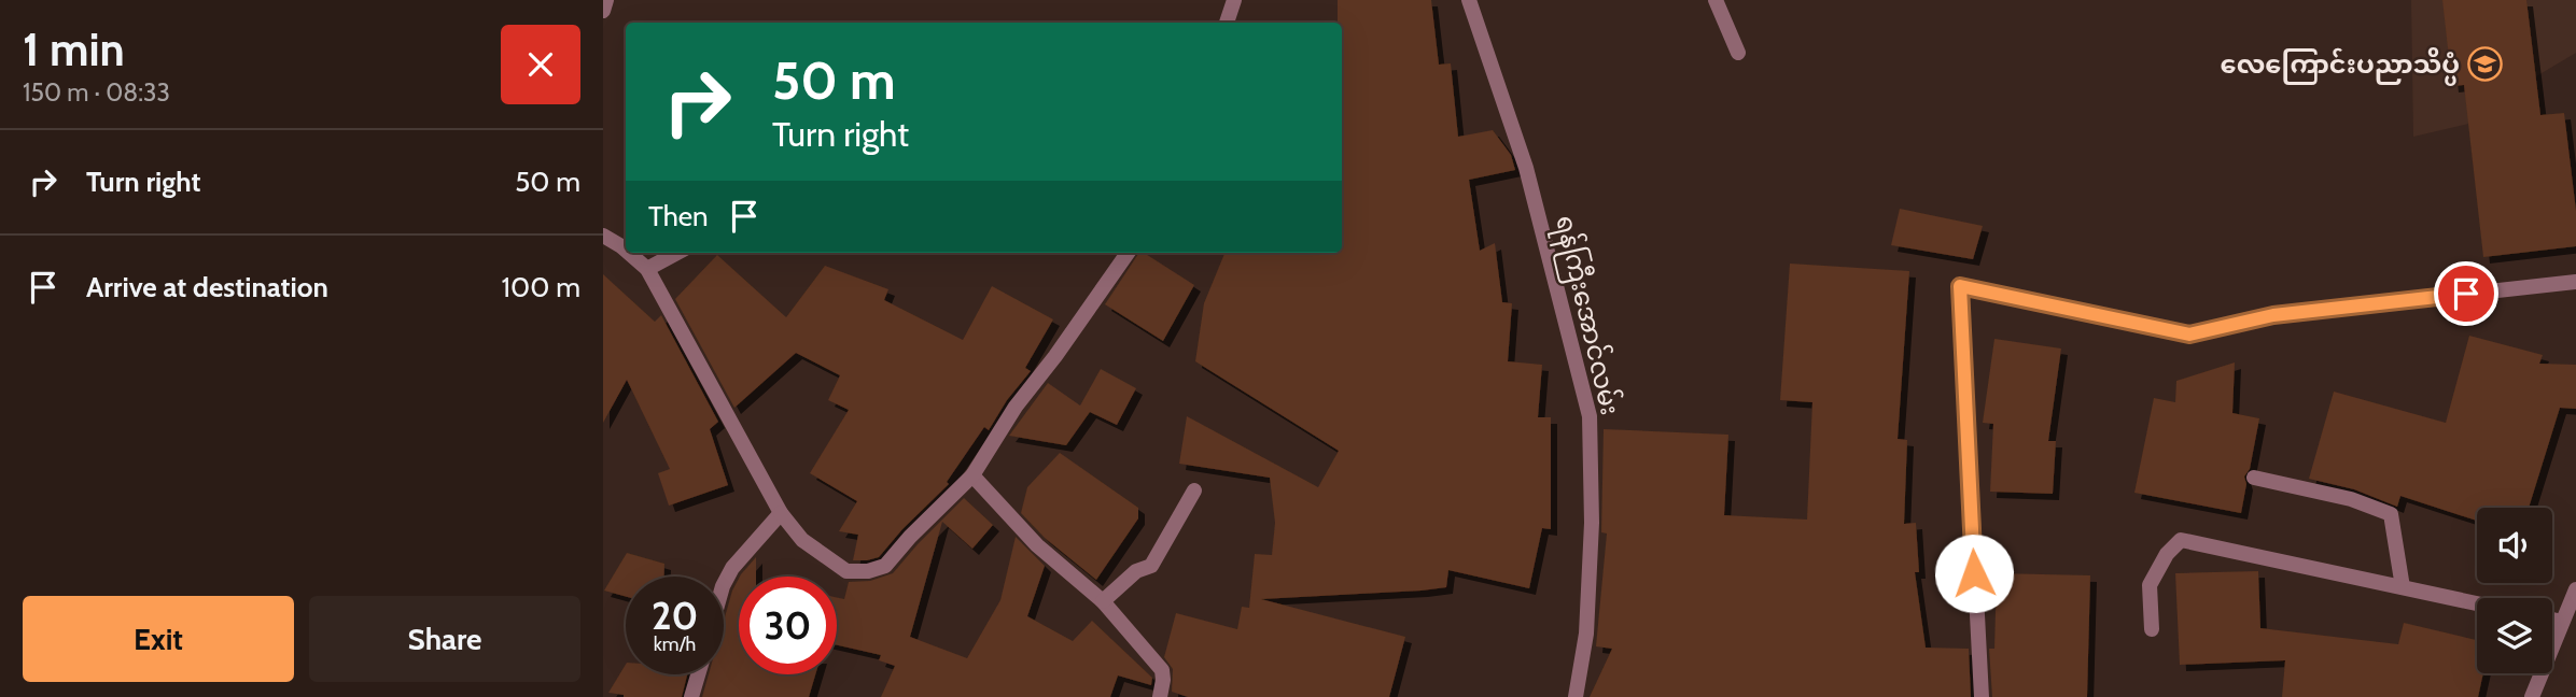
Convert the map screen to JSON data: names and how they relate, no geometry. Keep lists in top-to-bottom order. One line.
{"streets":{"street":["ရန်ကြီးအောင်လမ်း"]},"places":{"school or university":["လေကြောင်းပညာသိပ္ပံ"]},"page":{"heading":["1 min","150 m · 08:33"],"turn":["50 m","Turn right"],"list":[{"name":"Turn right","value":"50 m"},{"name":"Arrive at destination","value":"100 m"}],"then":"Then","speed":"20 km/h","limit":"30","buttons":["Exit","Share"]}}
